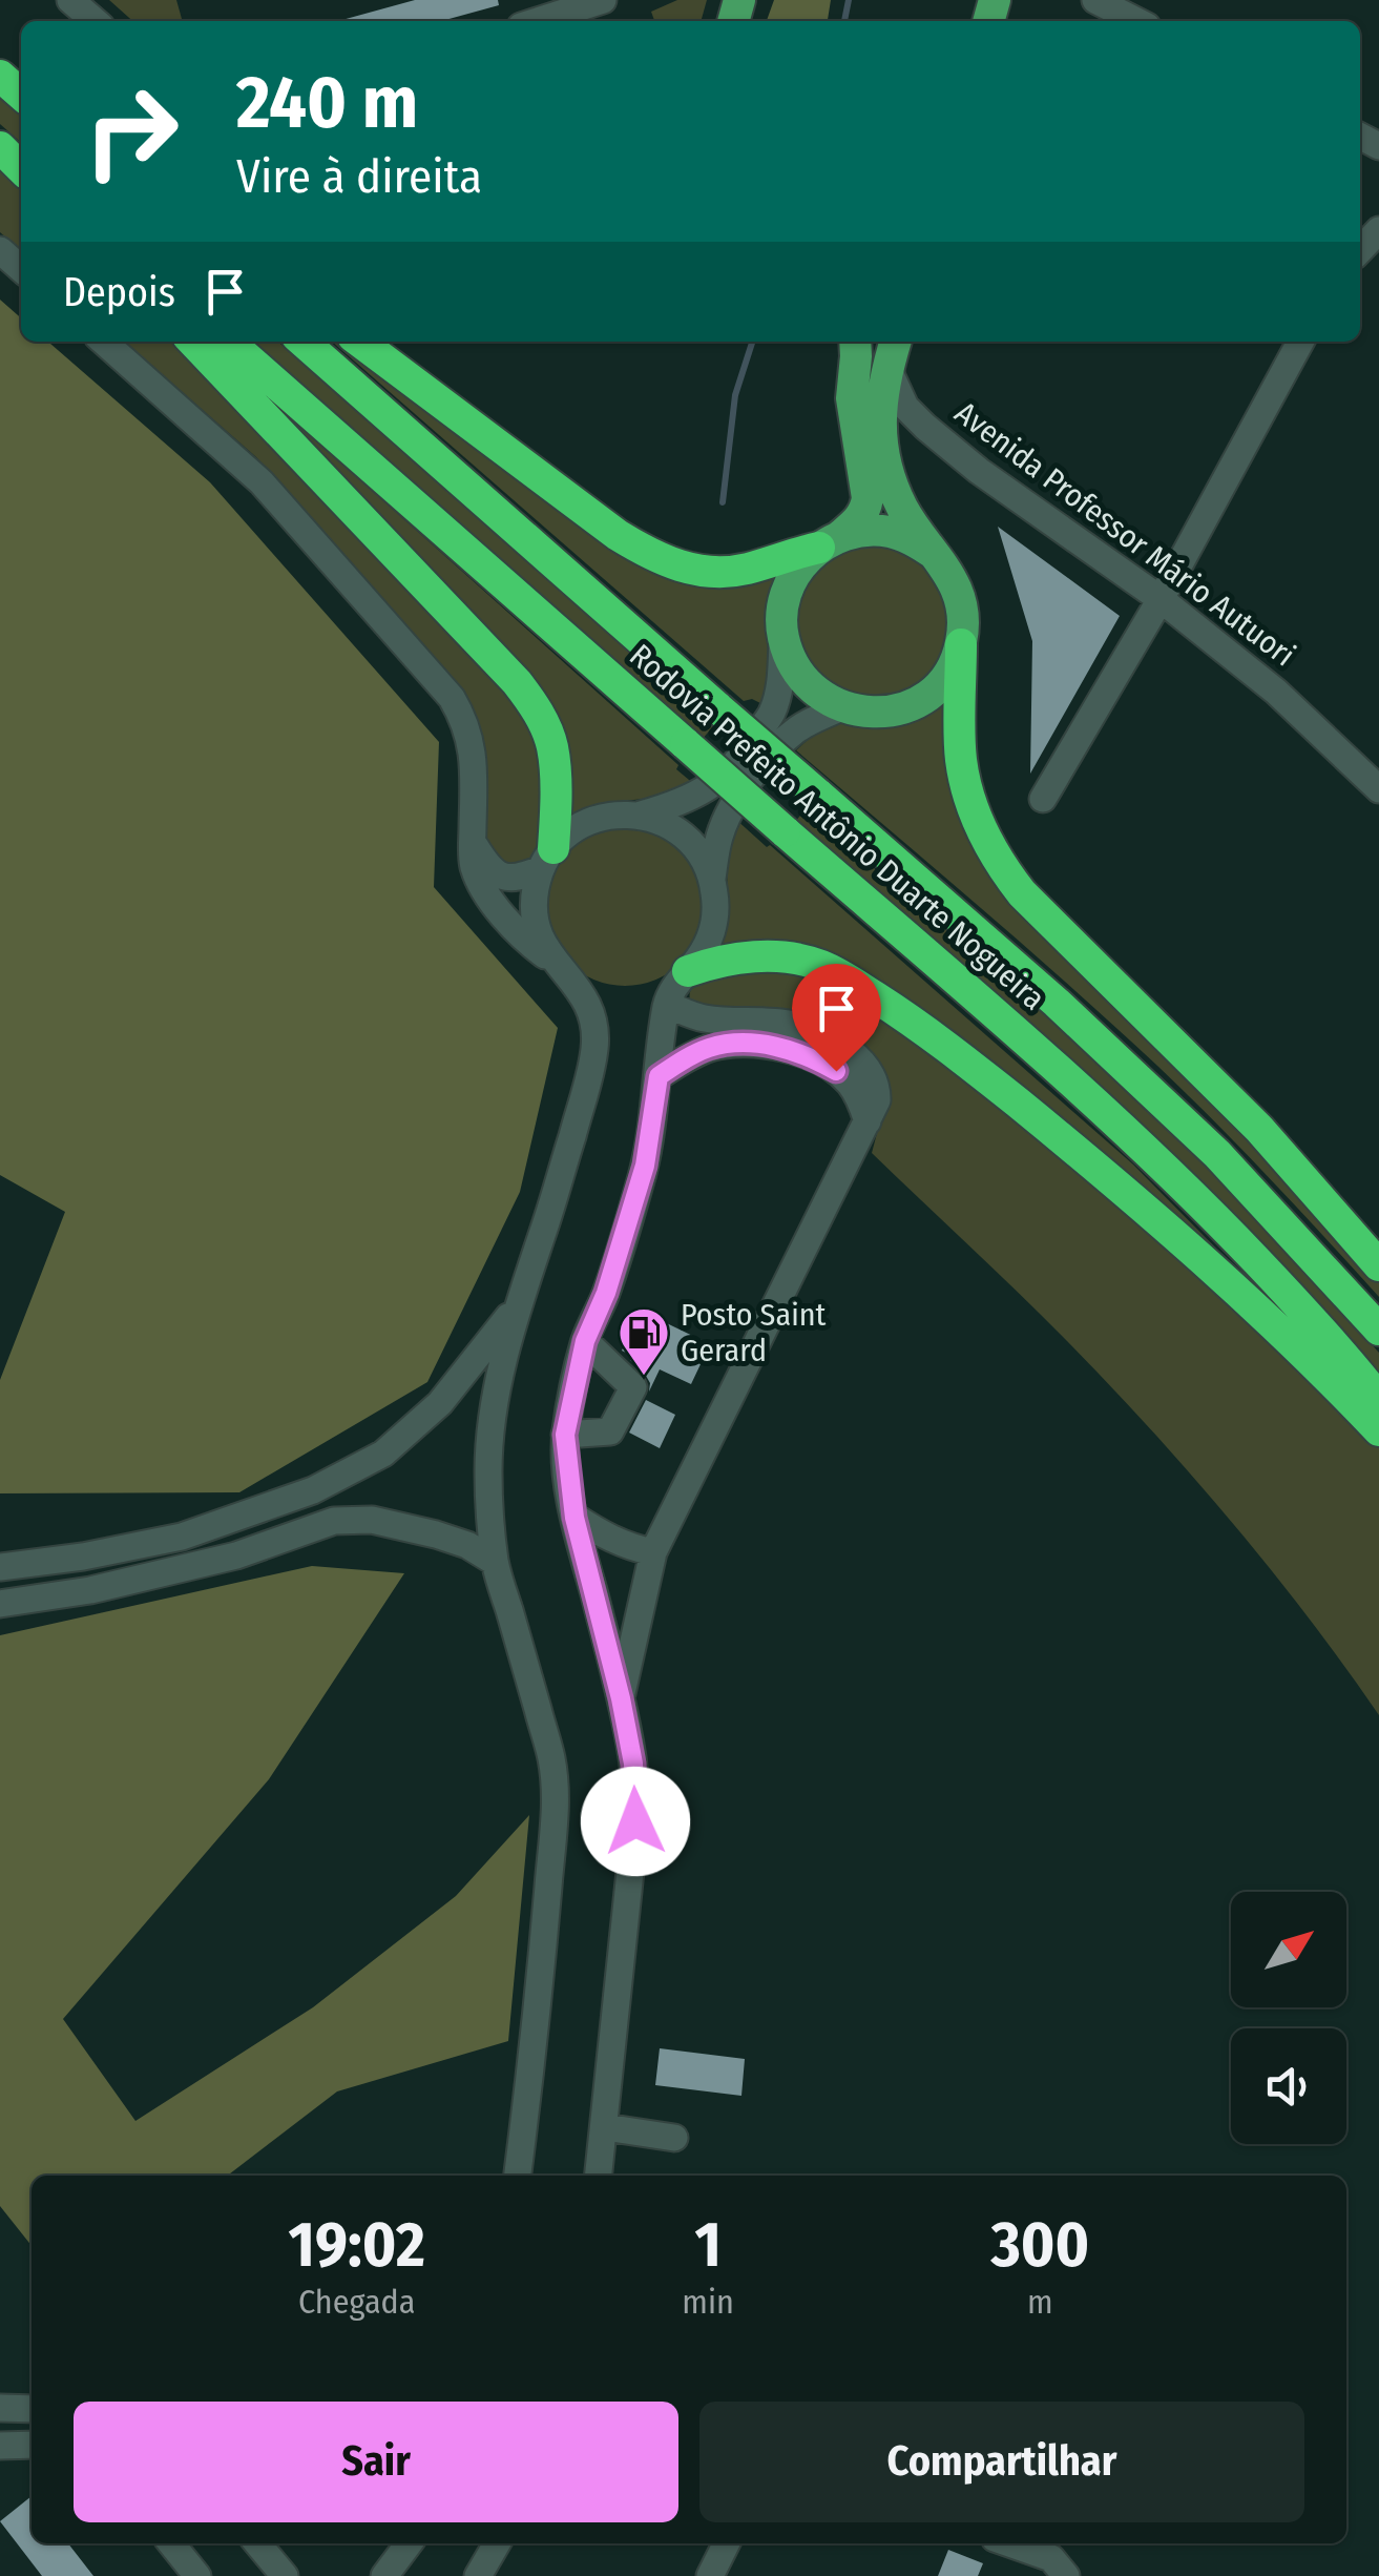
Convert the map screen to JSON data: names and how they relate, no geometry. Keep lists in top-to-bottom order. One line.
{"streets":{"highway":["Rodovia Prefeito Antônio Duarte Nogueira"],"street":["Avenida Professor Mário Autuori"]},"places":{"fuel station":["Posto Saint Gerard"]},"north":"top right","page":{"turn":["240 m","Vire à direita"],"then":"Depois","eta":["19:02","Chegada","1","min","300","m"],"buttons":["Sair","Compartilhar"]}}
